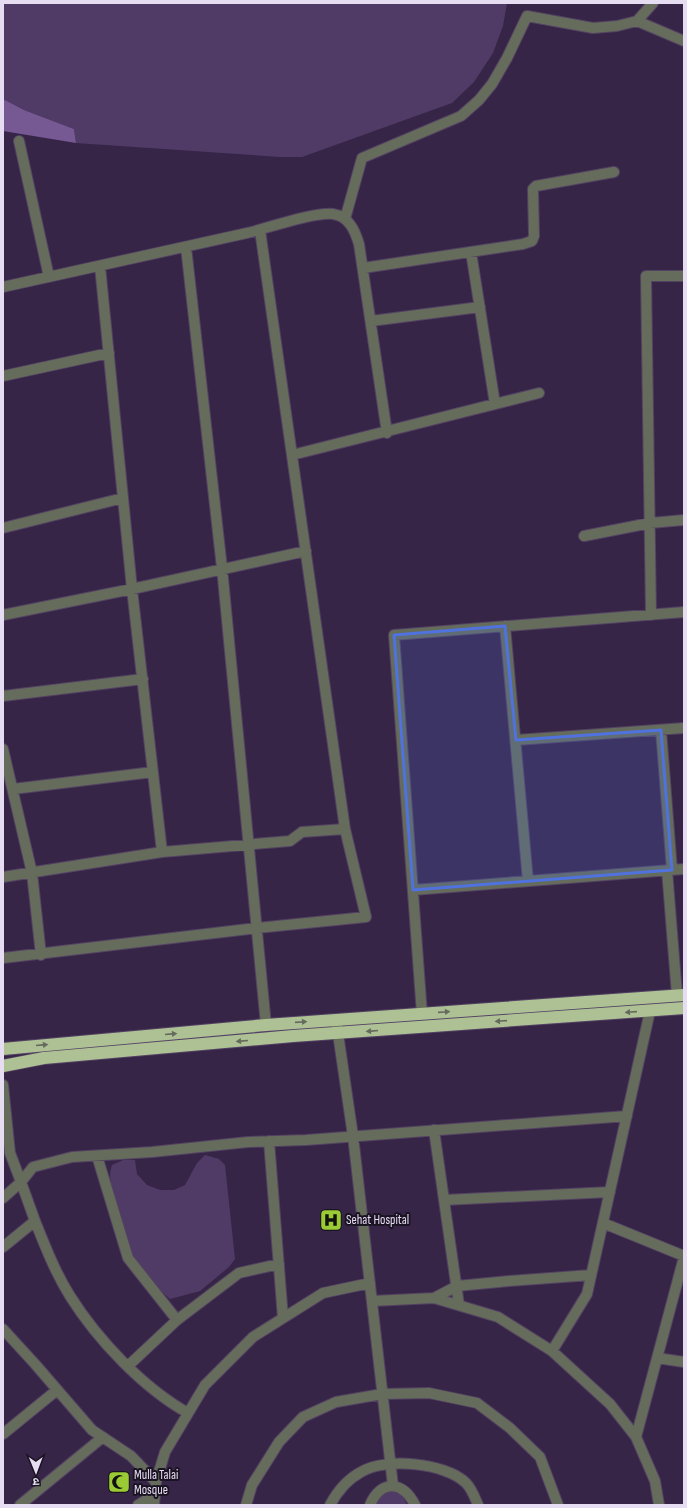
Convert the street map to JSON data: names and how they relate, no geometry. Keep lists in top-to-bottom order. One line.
{"places":{"hospital":["Sehat Hospital"],"mosque":["Mulla Talai Mosque"]},"north":"bottom"}
